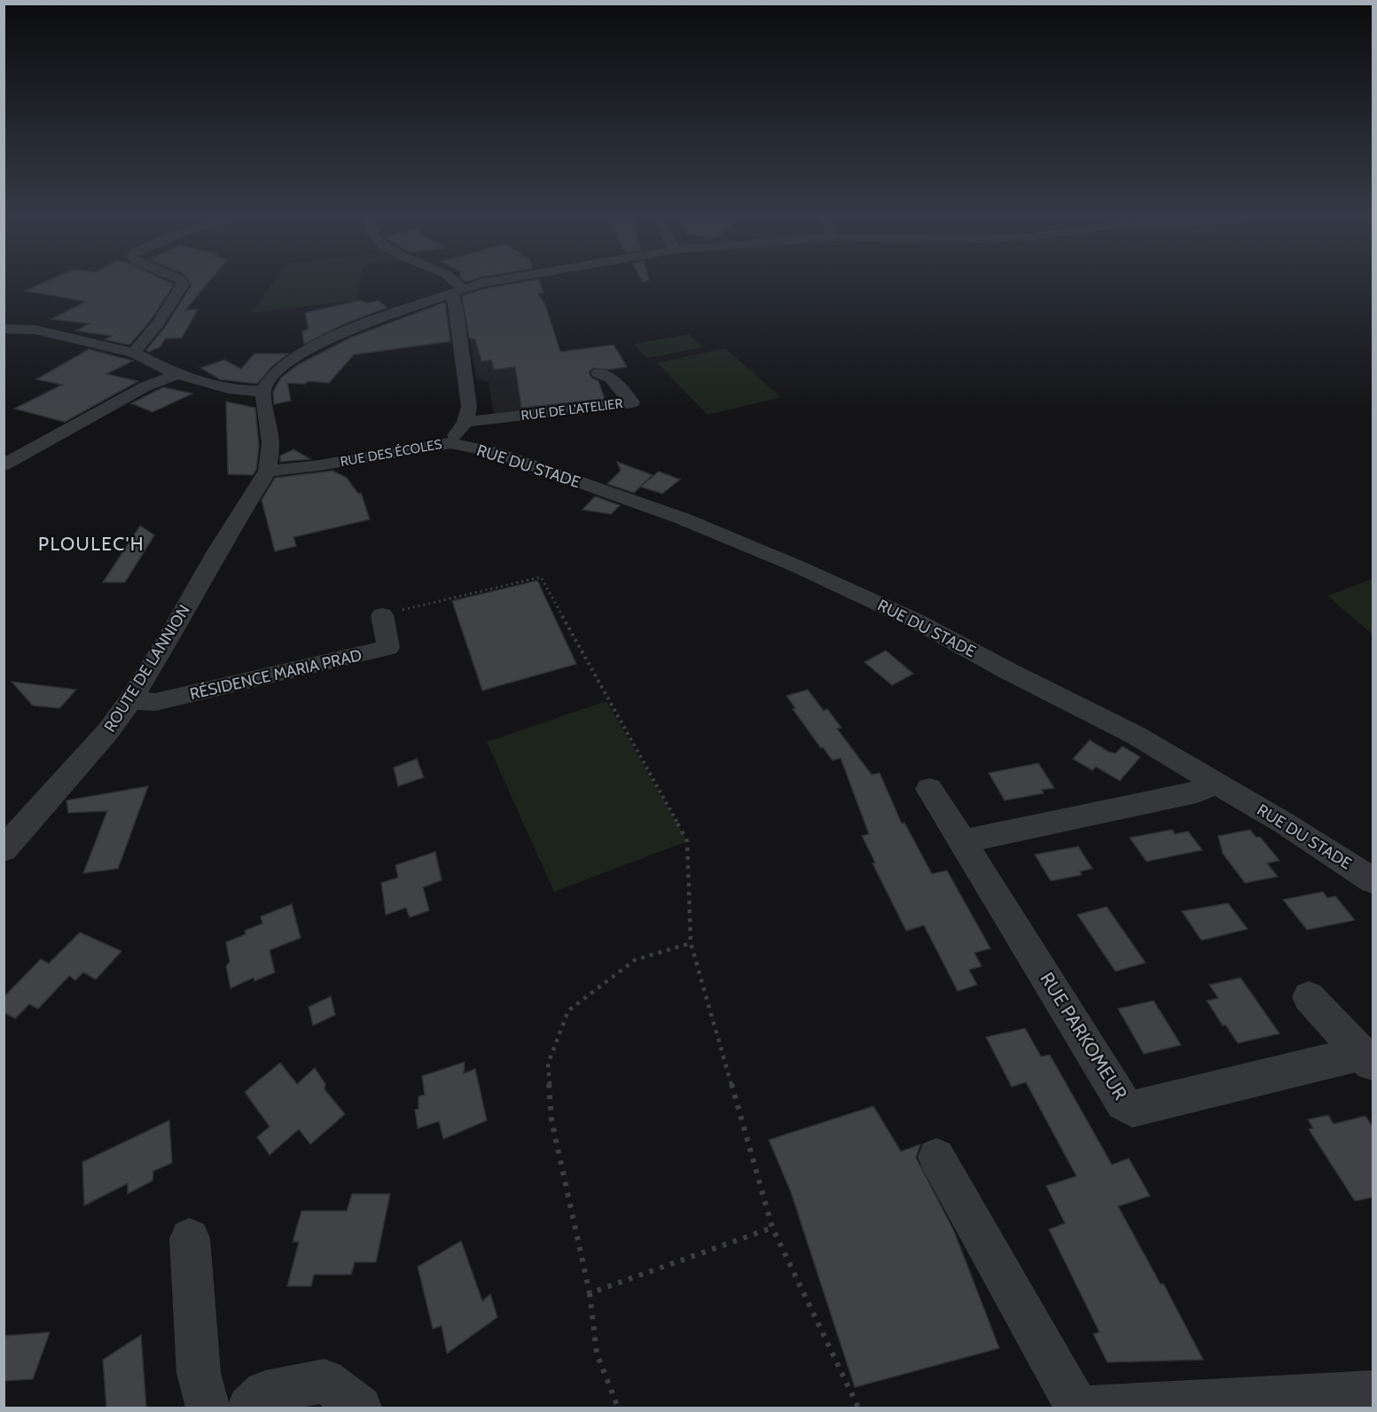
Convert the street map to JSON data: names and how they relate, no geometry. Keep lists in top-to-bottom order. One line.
{"streets":{"street":["RUE DE L'ATELIER","RUE DES ÉCOLES","RUE DU STADE","ROUTE DE LANNION","RÉSIDENCE MARIA PRAD","RUE PARKOMEUR"]},"crossings":[["RUE DE L'ATELIER","RUE DES ÉCOLES"],["RUE DES ÉCOLES","RUE DU STADE"],["RUE DES ÉCOLES","ROUTE DE LANNION"],["ROUTE DE LANNION","RÉSIDENCE MARIA PRAD"]],"districts":["PLOULEC'H"]}
